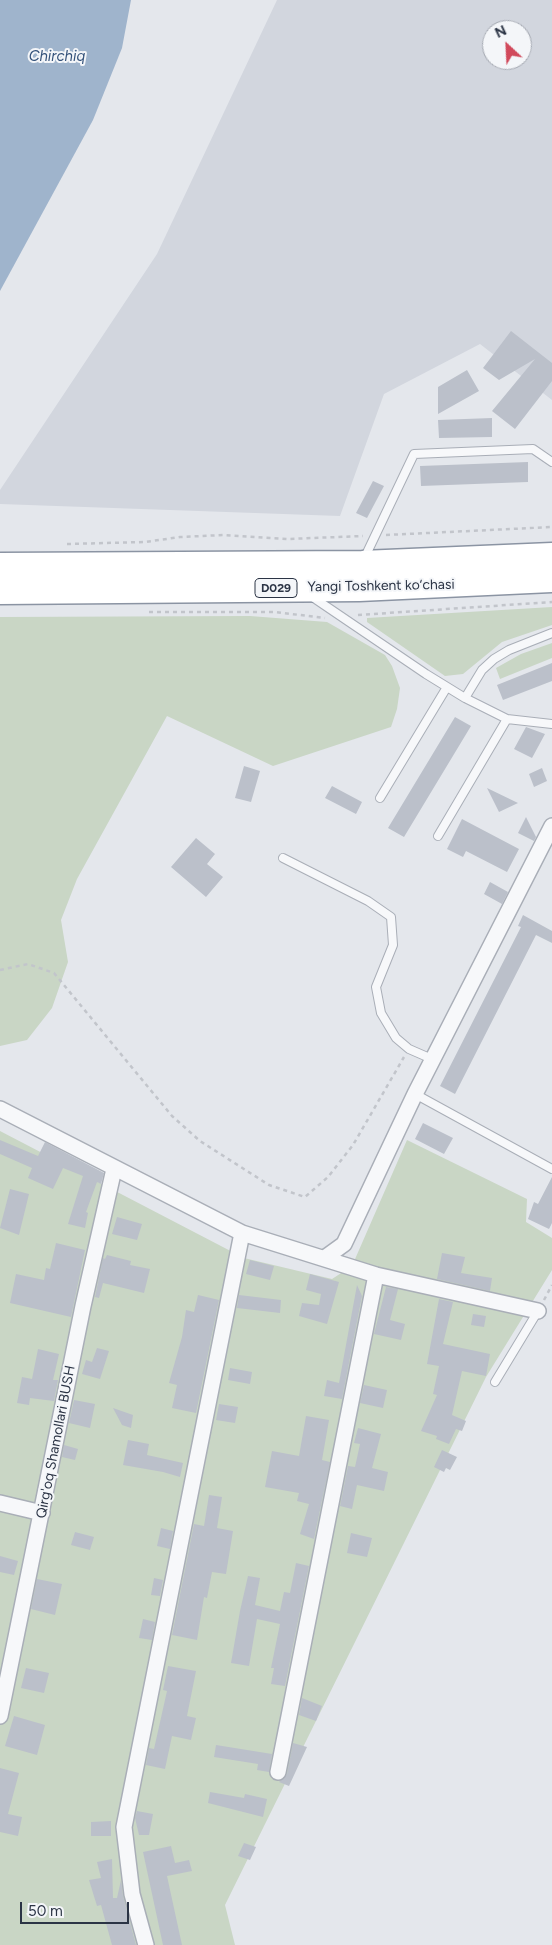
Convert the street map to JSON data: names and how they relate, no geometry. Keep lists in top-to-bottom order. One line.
{"streets":{"highway":["Yangi Toshkent ko‘chasi","D029"],"street":["Qirg'oq Shamollari BUSH"]},"water":["Chirchiq"],"scale_bar":"50 m","north":"top left"}
